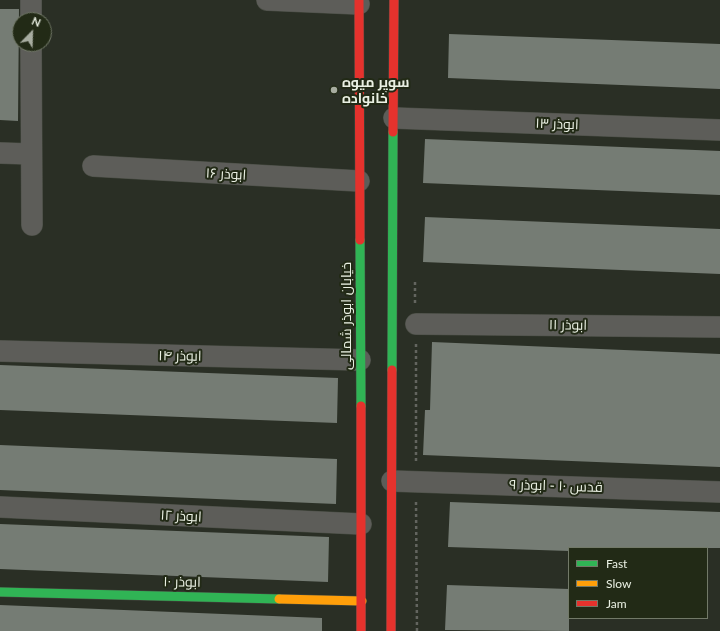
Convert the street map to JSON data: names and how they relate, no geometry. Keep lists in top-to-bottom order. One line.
{"streets":{"main road":["خیابان ابوذر شمالی","ابوذر ۱۰"],"street":["ابوذر ۱۳","ابوذر ۱۶","ابوذر ۱۱","ابوذر ۱۴","قدس ۱۰ - ابوذر ۹","ابوذر ۱۲"]},"crossings":[["ابوذر ۱۶","خیابان ابوذر شمالی"],["خیابان ابوذر شمالی","ابوذر ۱۴"],["خیابان ابوذر شمالی","ابوذر ۱۲"],["خیابان ابوذر شمالی","ابوذر ۱۰"]],"places":["سوپر میوه خانواده"],"legend":["Fast","Slow","Jam"],"north":"top right"}
